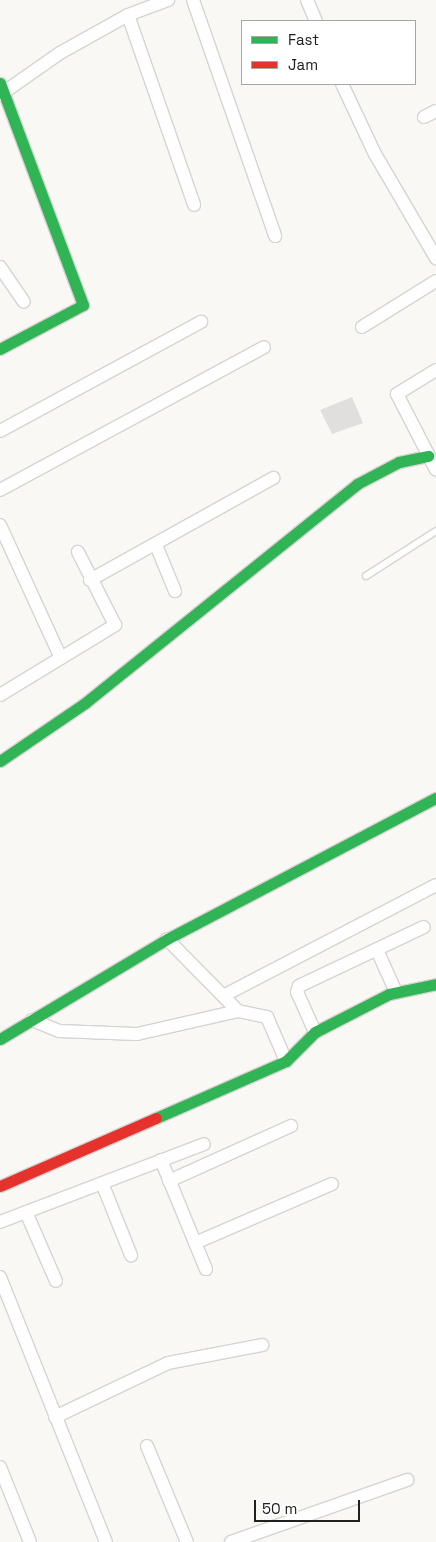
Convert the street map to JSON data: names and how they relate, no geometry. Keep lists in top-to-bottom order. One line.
{"legend":["Fast","Jam"],"scale_bar":"50 m"}
